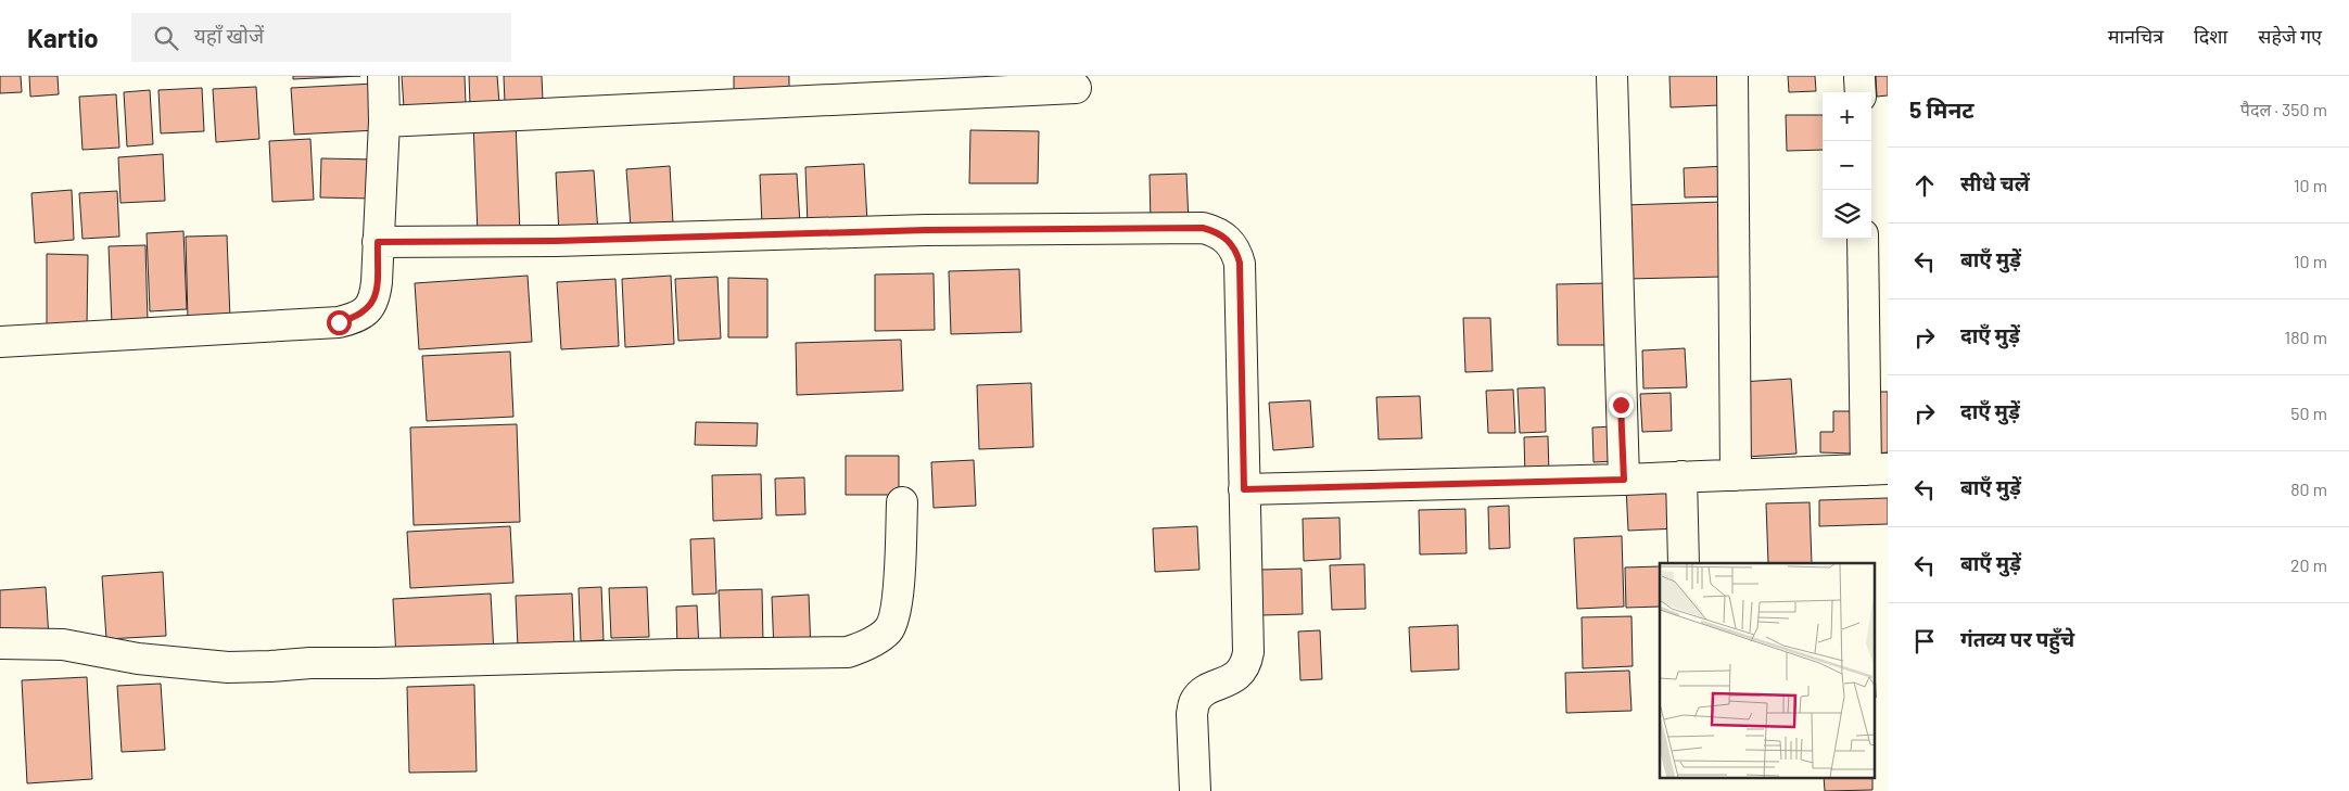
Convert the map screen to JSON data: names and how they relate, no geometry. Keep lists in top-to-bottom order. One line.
{"page":{"header":"Kartio","search":"यहाँ खोजें","nav":["मानचित्र","दिशा","सहेजे गए"],"heading":["5 मिनट","पैदल · 350 m"],"map_buttons":["+","−"],"list":[["सीधे चलें","10 m"],["बाएँ मुड़ें","10 m"],["दाएँ मुड़ें","180 m"],["दाएँ मुड़ें","50 m"],["बाएँ मुड़ें","80 m"],["बाएँ मुड़ें","20 m"],"गंतव्य पर पहुँचे"]}}
